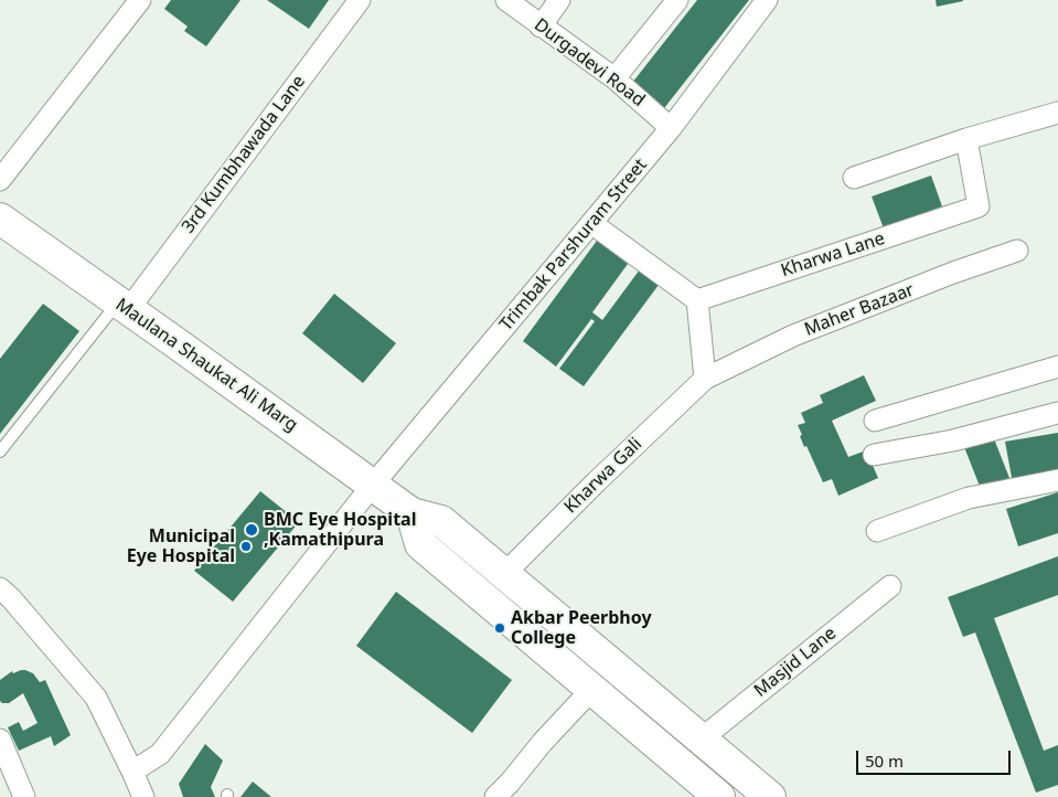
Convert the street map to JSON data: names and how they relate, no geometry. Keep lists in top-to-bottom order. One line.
{"streets":{"main road":["Maulana Shaukat Ali Marg"],"street":["Durgadevi Road","3rd Kumbhawada Lane","Trimbak Parshuram Street","Kharwa Lane","Maher Bazaar","Kharwa Gali","Masjid Lane"]},"crossings":[["Durgadevi Road","Trimbak Parshuram Street"],["3rd Kumbhawada Lane","Maulana Shaukat Ali Marg"],["Trimbak Parshuram Street","Maulana Shaukat Ali Marg"],["Maher Bazaar","Kharwa Gali"],["Maulana Shaukat Ali Marg","Kharwa Gali"],["Maulana Shaukat Ali Marg","Masjid Lane"]],"places":["BMC Eye Hospital ,Kamathipura","Municipal Eye Hospital","Akbar Peerbhoy College"],"scale_bar":"50 m"}
